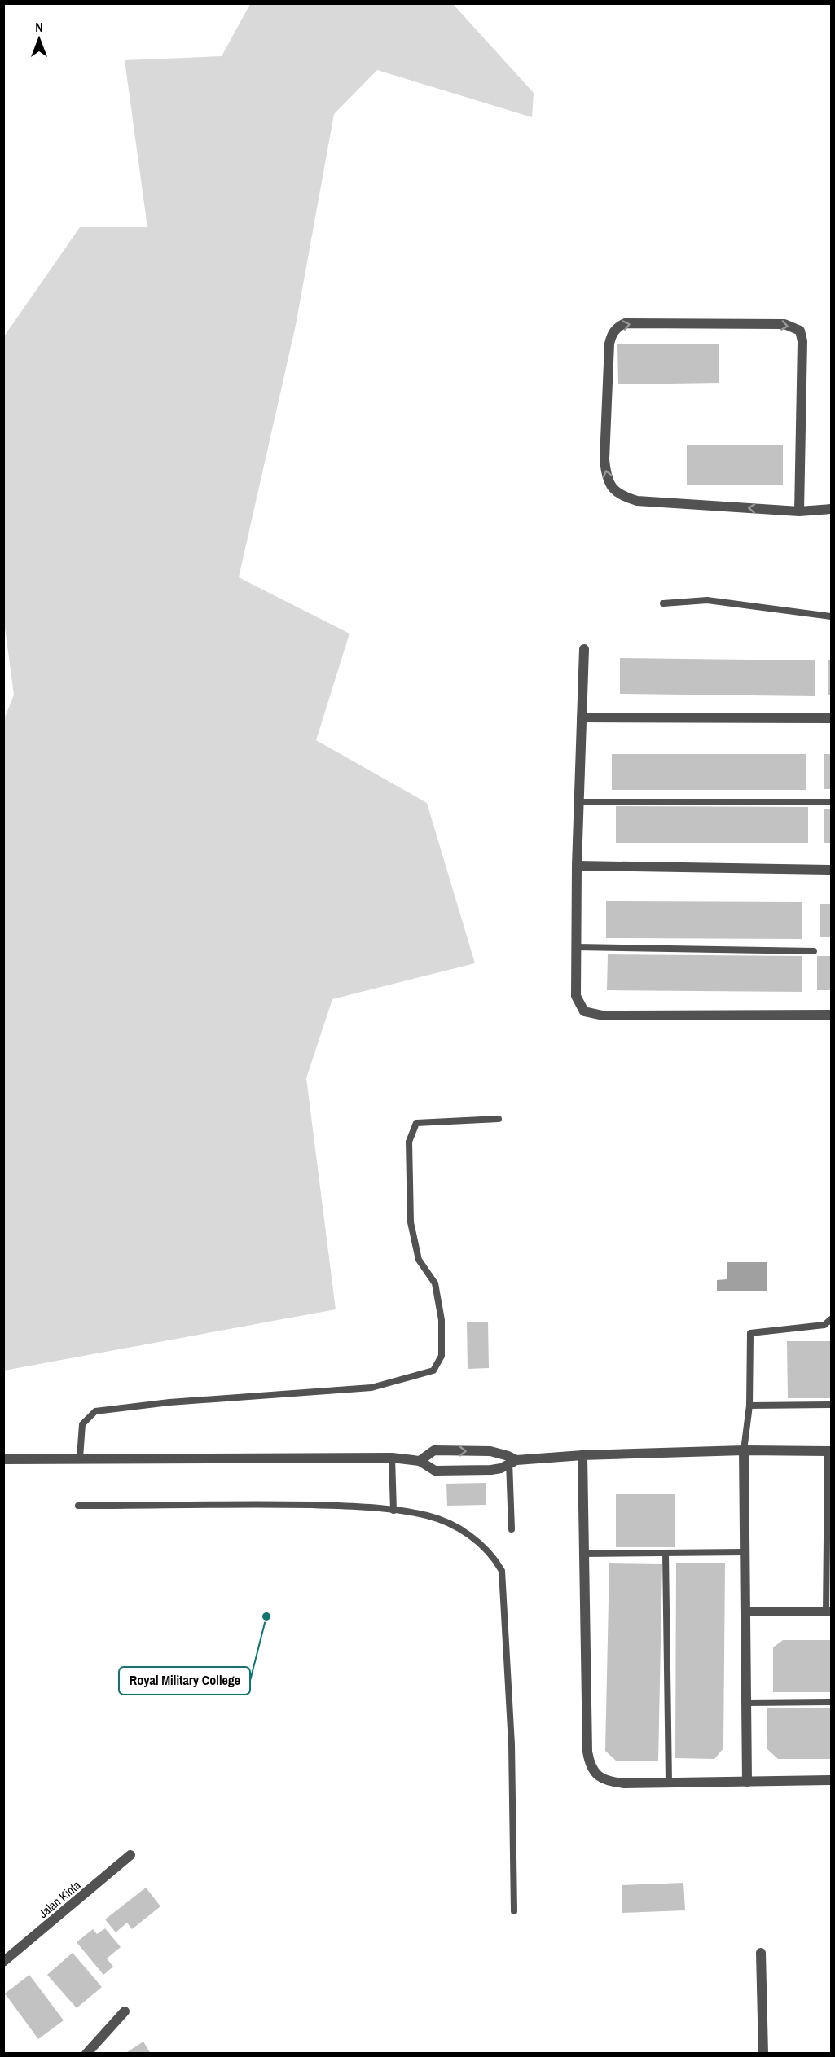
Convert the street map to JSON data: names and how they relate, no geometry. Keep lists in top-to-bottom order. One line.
{"streets":{"street":["Jalan Kinta"]},"places":["Royal Military College"],"north":"top"}
